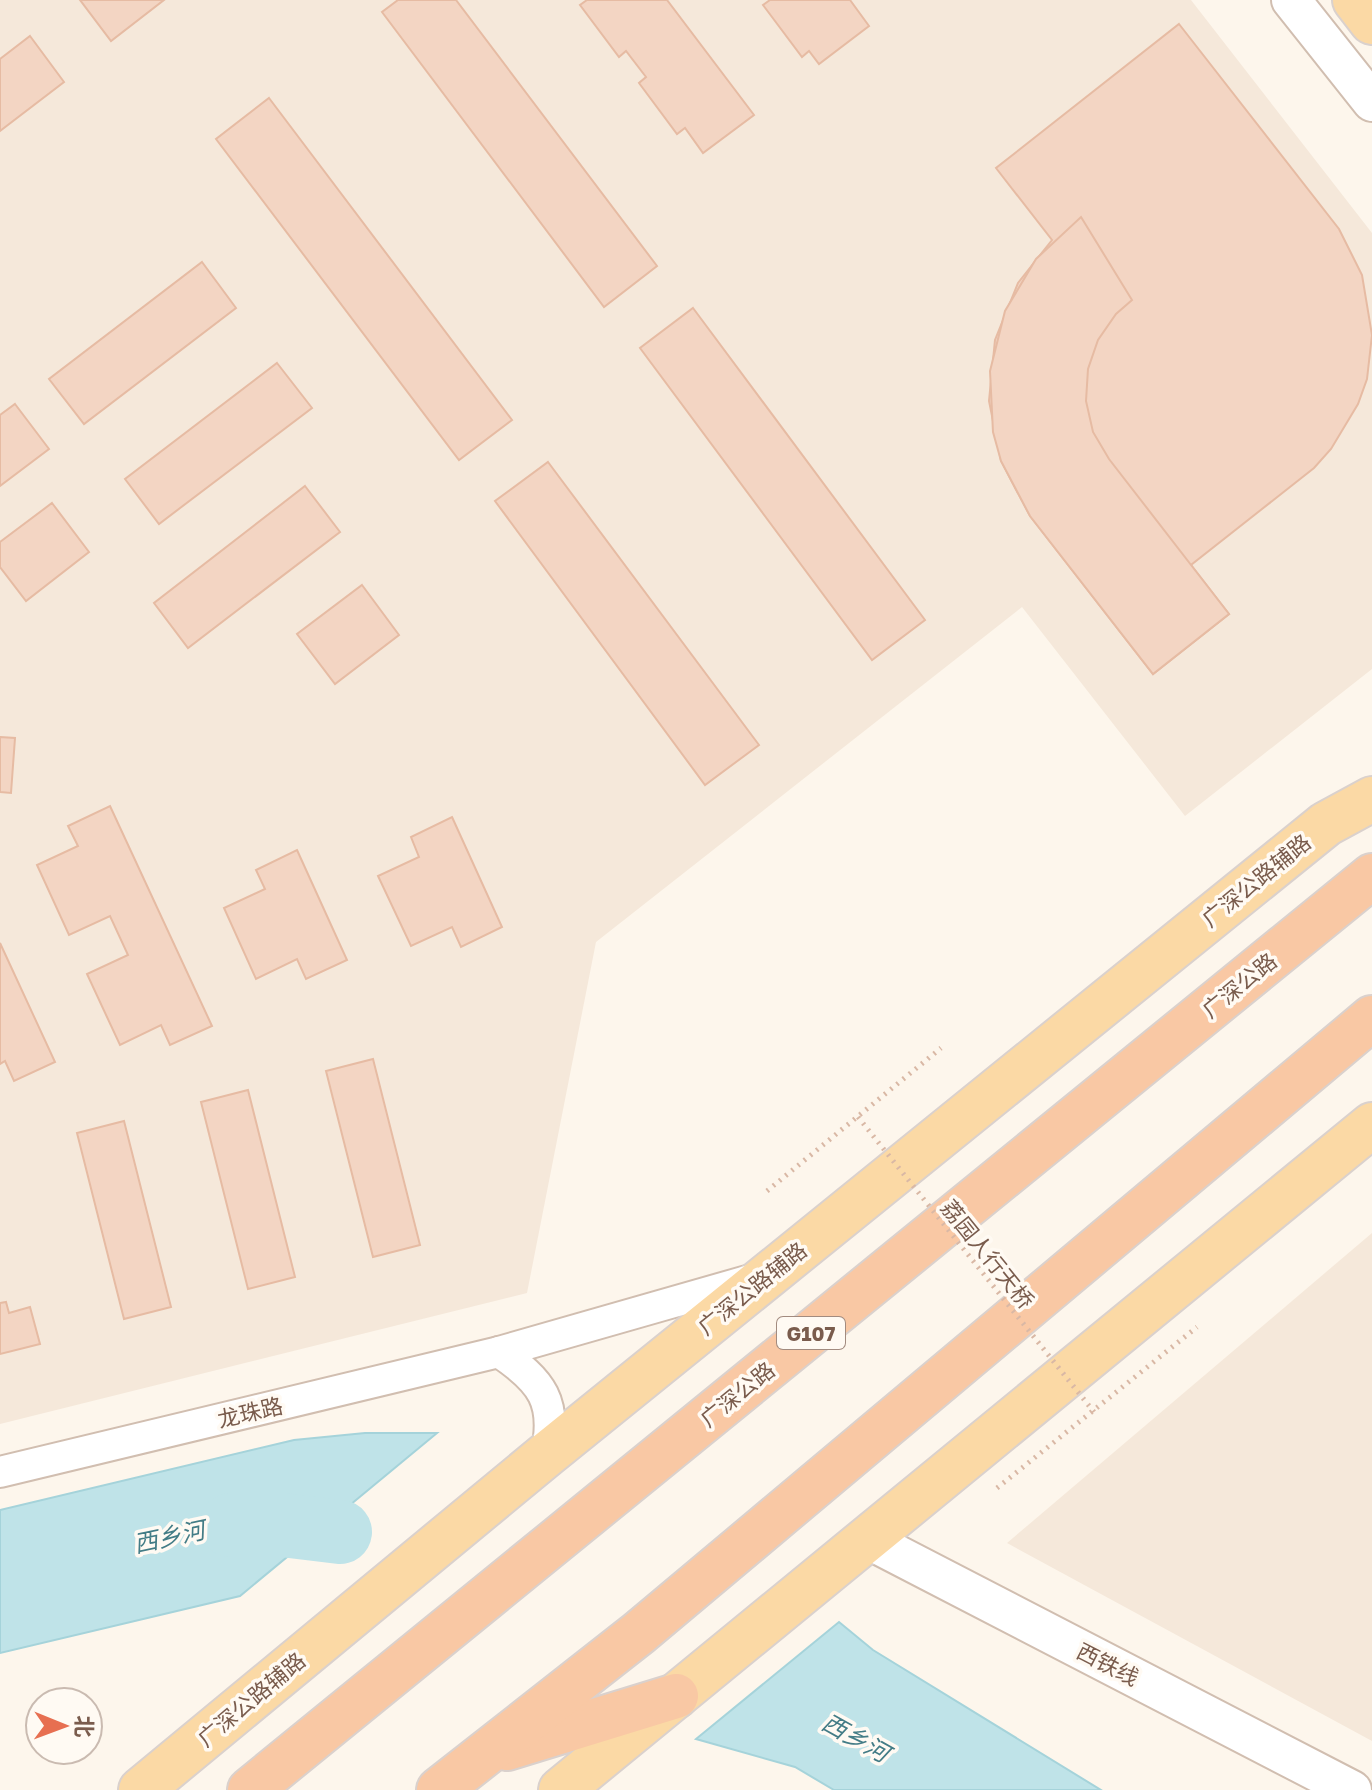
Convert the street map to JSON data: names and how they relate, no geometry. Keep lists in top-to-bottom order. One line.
{"streets":{"highway":["广深公路","G107"],"main road":["广深公路辅路"],"street":["龙珠路","西铁线"],"path":["荔园人行天桥"]},"crossings":[["广深公路辅路","龙珠路"]],"water":["西乡河"],"north":"right"}
